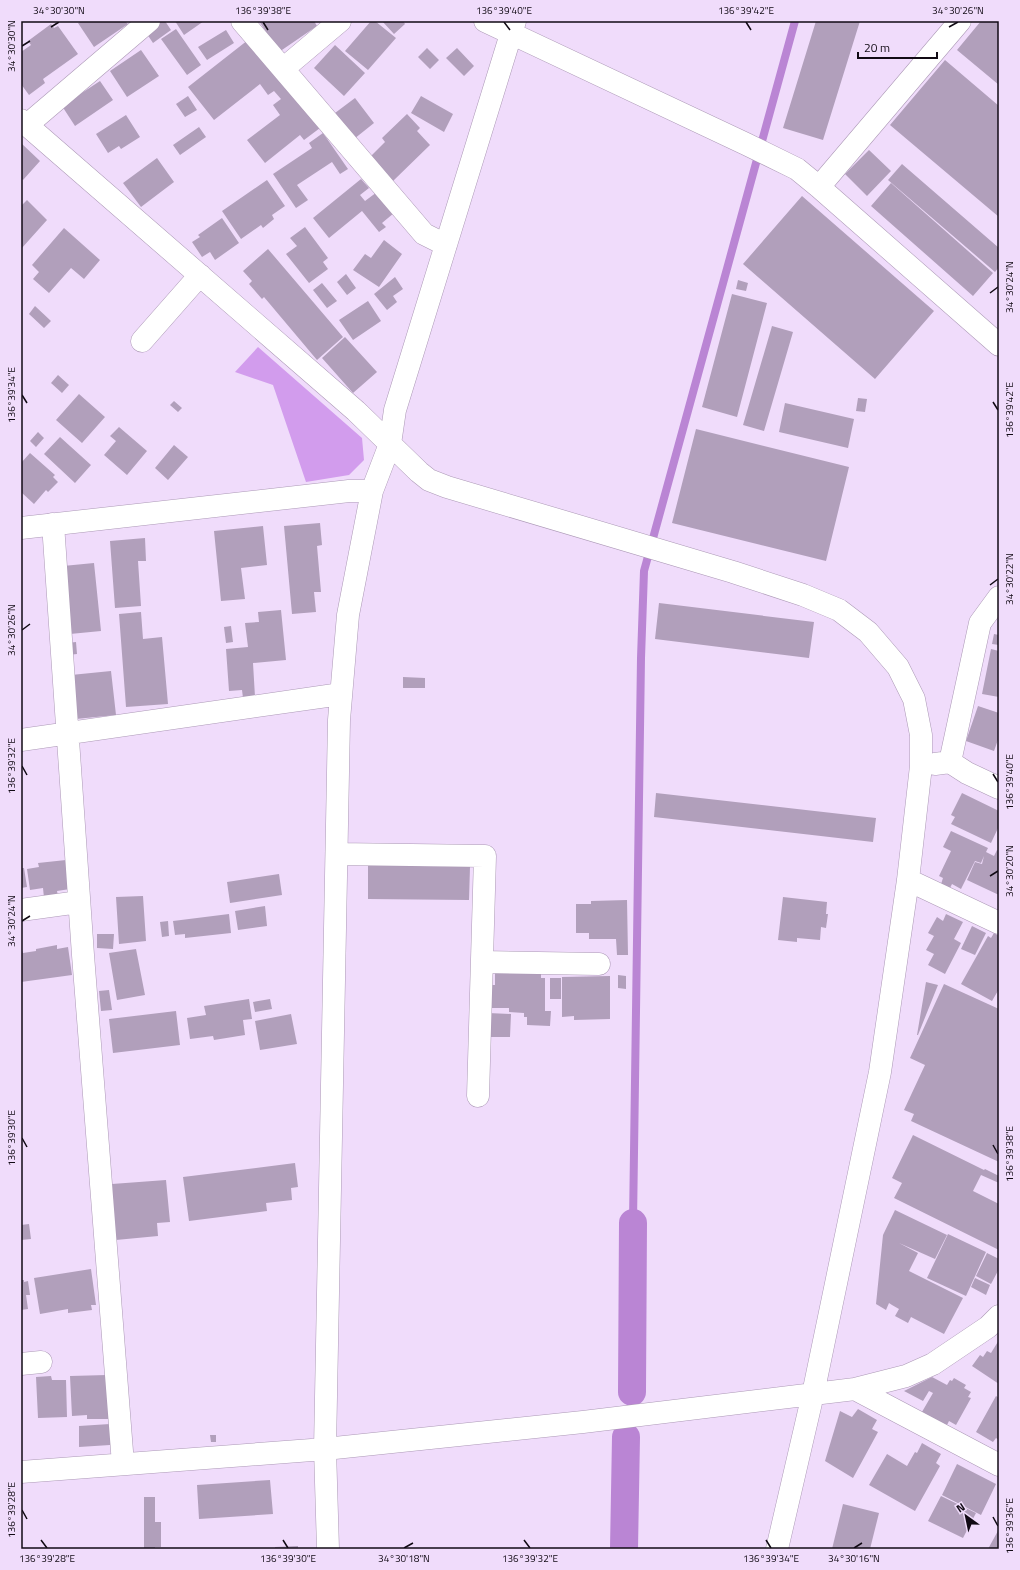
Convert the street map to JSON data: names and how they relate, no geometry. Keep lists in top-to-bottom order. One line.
{"scale_bar":"20 m","north":"top left","coordinates":["34°30'30\"N","136°39'38\"E","136°39'40\"E","136°39'42\"E","34°30'26\"N","34°30'24\"N","136°39'34\"E","34°30'22\"N","136°39'32\"E","34°30'20\"N","136°39'30\"E","136°39'28\"E","136°39'36\"E","34°30'18\"N","34°30'16\"N"]}
